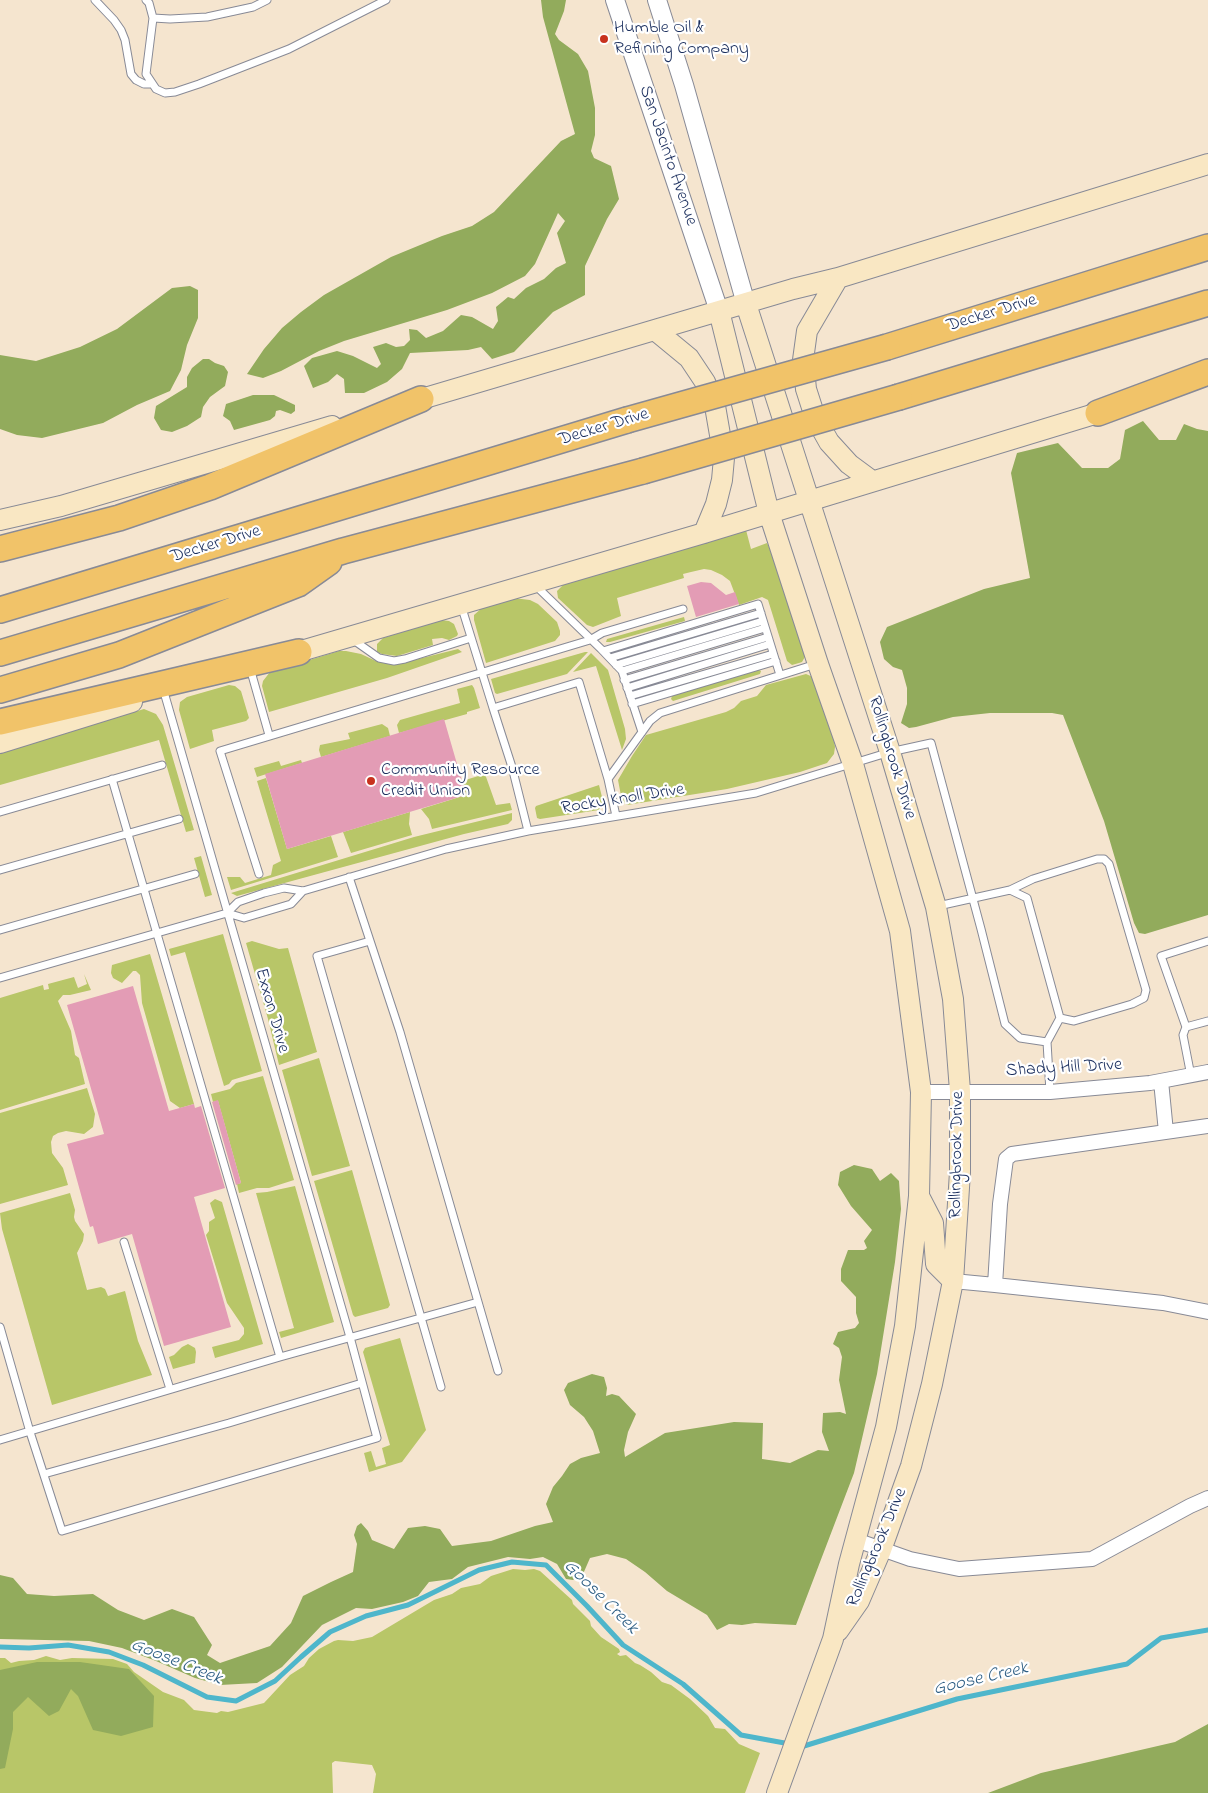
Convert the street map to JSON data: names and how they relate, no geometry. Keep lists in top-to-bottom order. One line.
{"streets":{"highway":["Decker Drive"],"main road":["Rollingbrook Drive"],"street":["San Jacinto Avenue","Shady Hill Drive"],"lane":["Rocky Knoll Drive","Exxon Drive"]},"crossings":[["San Jacinto Avenue","Rollingbrook Drive"],["Rollingbrook Drive","Rocky Knoll Drive"],["Rollingbrook Drive","Shady Hill Drive"],["Rocky Knoll Drive","Exxon Drive"]],"water":["Goose Creek"],"places":["Humble Oil & Refining Company","Community Resource Credit Union"]}
